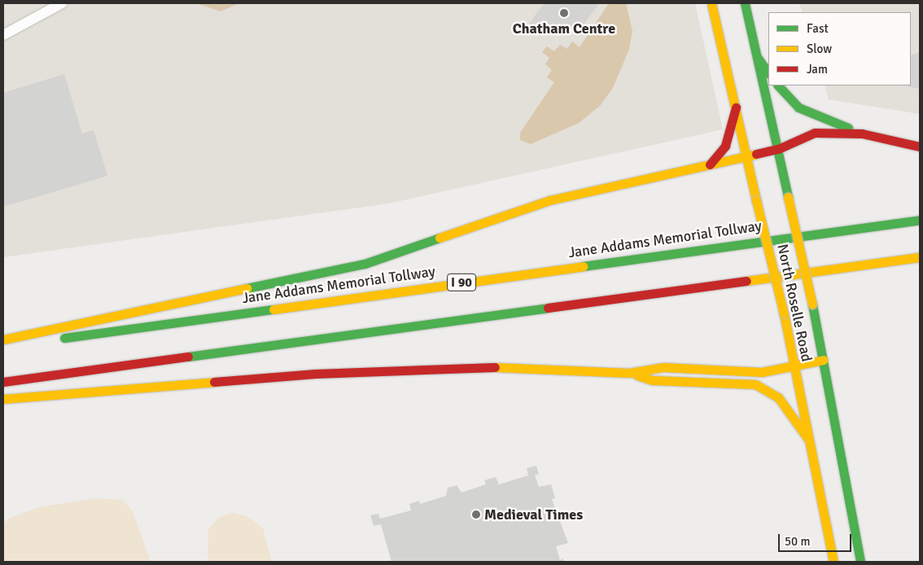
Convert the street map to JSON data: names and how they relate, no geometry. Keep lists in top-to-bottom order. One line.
{"streets":{"main road":["Jane Addams Memorial Tollway","I 90","North Roselle Road"]},"places":["Chatham Centre","Medieval Times"],"legend":["Fast","Slow","Jam"],"scale_bar":"50 m"}
